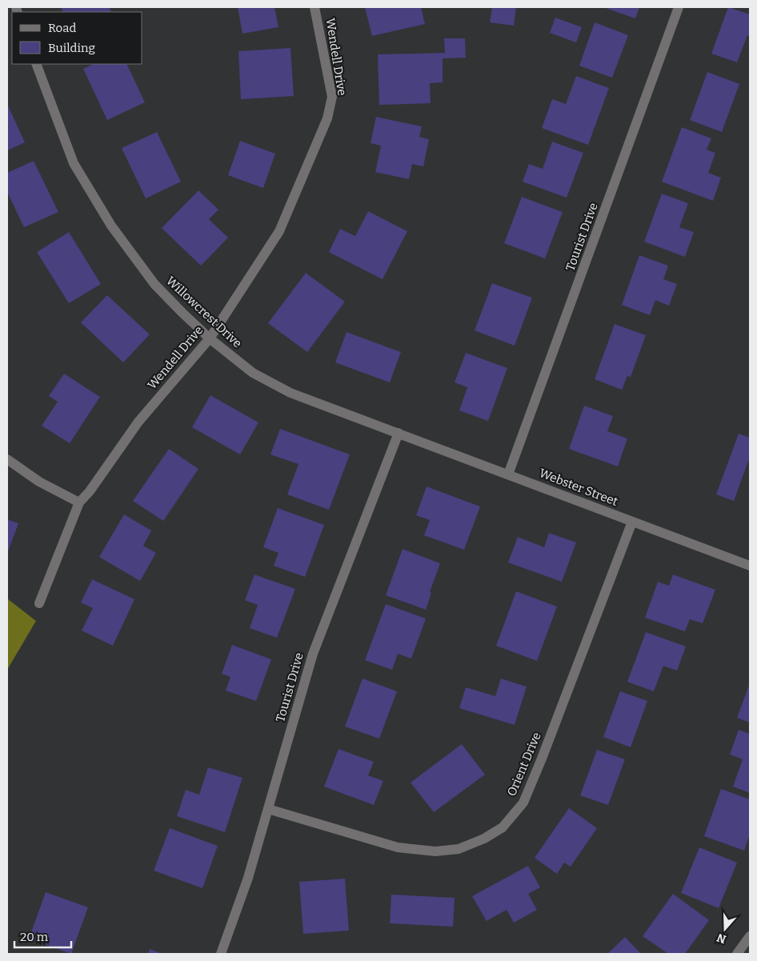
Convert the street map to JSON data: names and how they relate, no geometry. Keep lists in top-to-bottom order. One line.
{"streets":{"street":["Wendell Drive","Tourist Drive","Willowcrest Drive","Webster Street","Orient Drive"]},"crossings":[["Wendell Drive","Willowcrest Drive"],["Tourist Drive","Willowcrest Drive"],["Tourist Drive","Webster Street"],["Tourist Drive","Orient Drive"],["Willowcrest Drive","Webster Street"],["Webster Street","Orient Drive"]],"legend":["Road","Building"],"scale_bar":"20 m","north":"bottom"}
